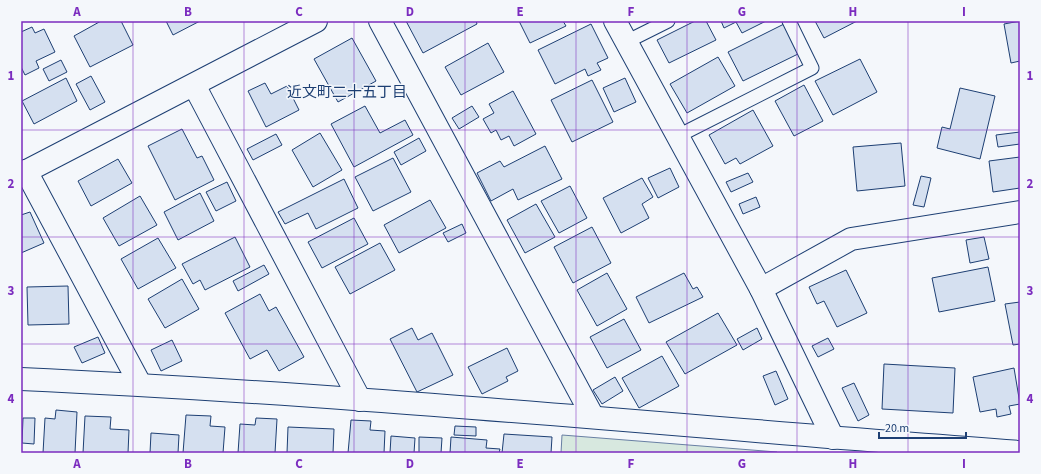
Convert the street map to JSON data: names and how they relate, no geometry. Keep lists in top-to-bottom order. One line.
{"districts":["近文町二十五丁目"],"scale_bar":"20 m","grid":{"columns":["A","B","C","D","E","F","G","H","I"],"rows":["1","2","3","4"]}}
